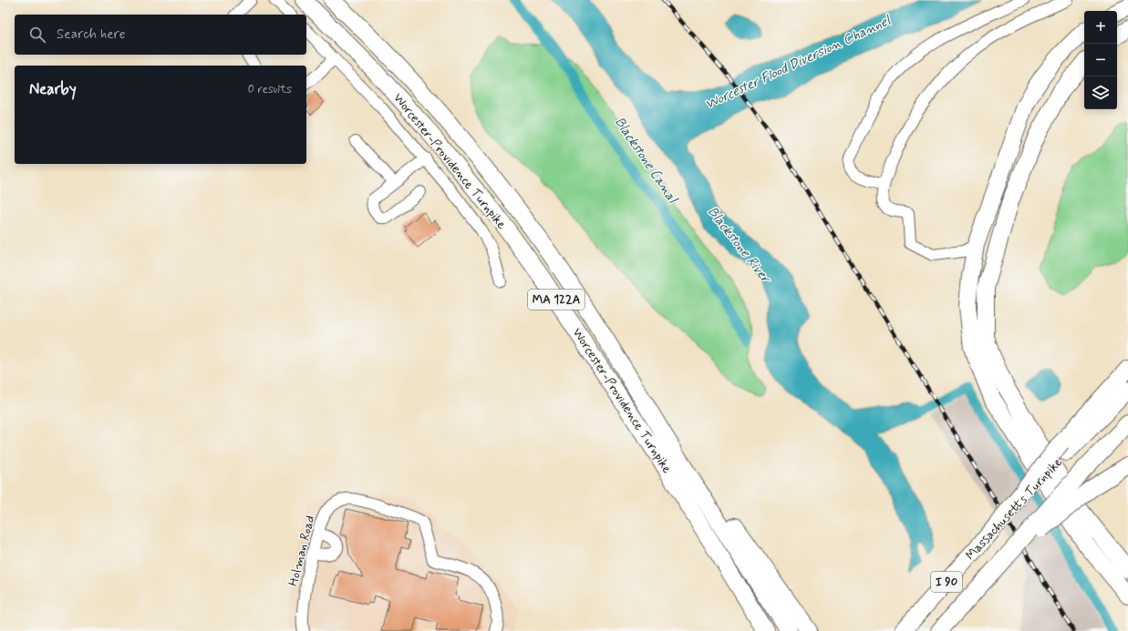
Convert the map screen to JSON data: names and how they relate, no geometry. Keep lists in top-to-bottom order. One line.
{"streets":{"highway":["Worcester-Providence Turnpike","MA 122A","Massachusetts Turnpike","I 90"],"street":["Holman Road"]},"water":["Worcester Flood Diversion Channel","Blackstone Canal","Blackstone River"],"page":{"map_buttons":["+","−"],"search":"Search here","heading":["Nearby","0 results"]}}
